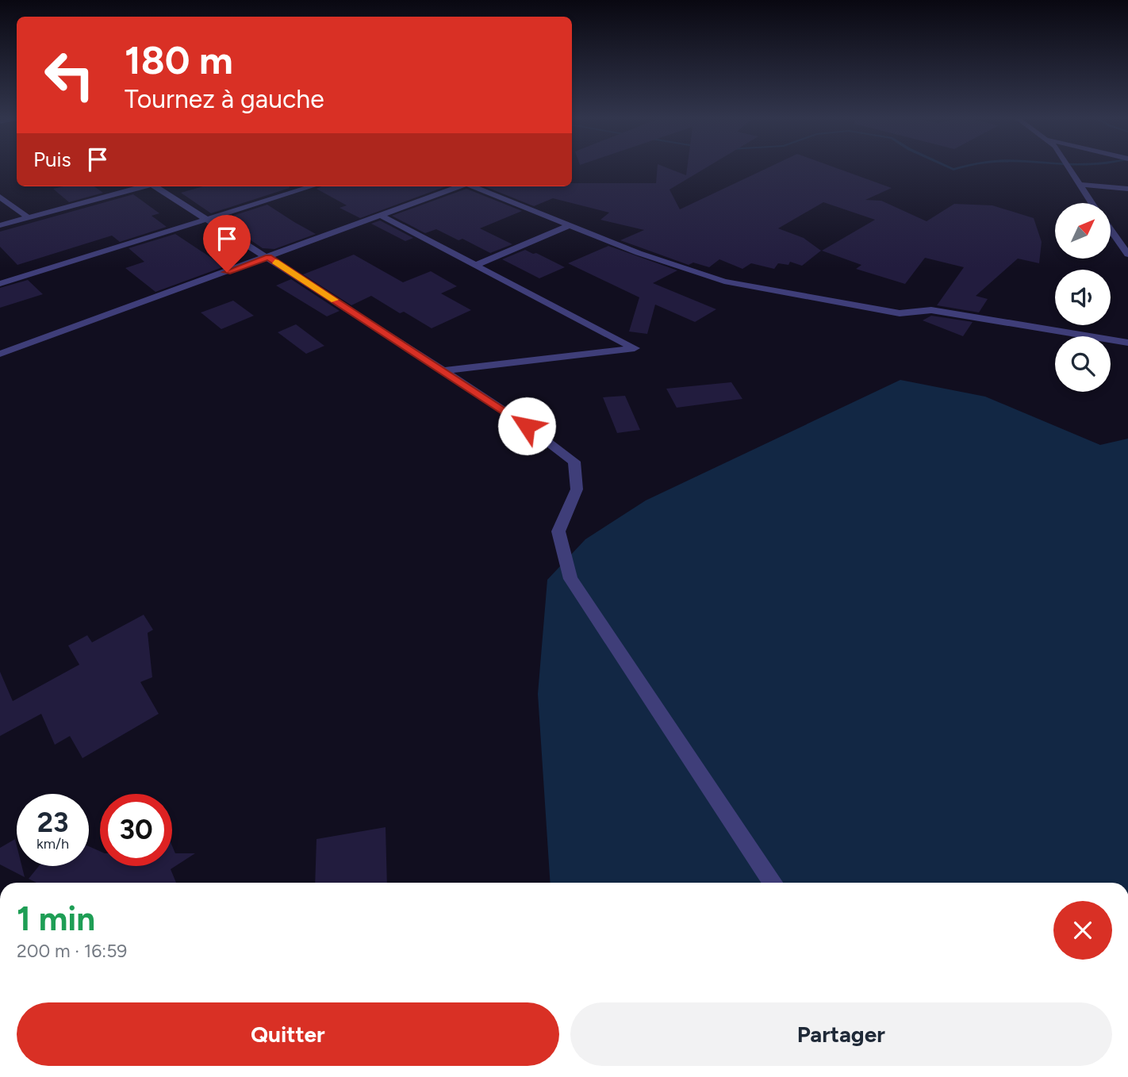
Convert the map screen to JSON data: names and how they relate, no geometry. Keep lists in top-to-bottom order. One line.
{"north":"top right","page":{"turn":["180 m","Tournez à gauche"],"then":"Puis","speed":"23 km/h","limit":"30","heading":["1 min","200 m · 16:59"],"buttons":["Quitter","Partager"]}}
